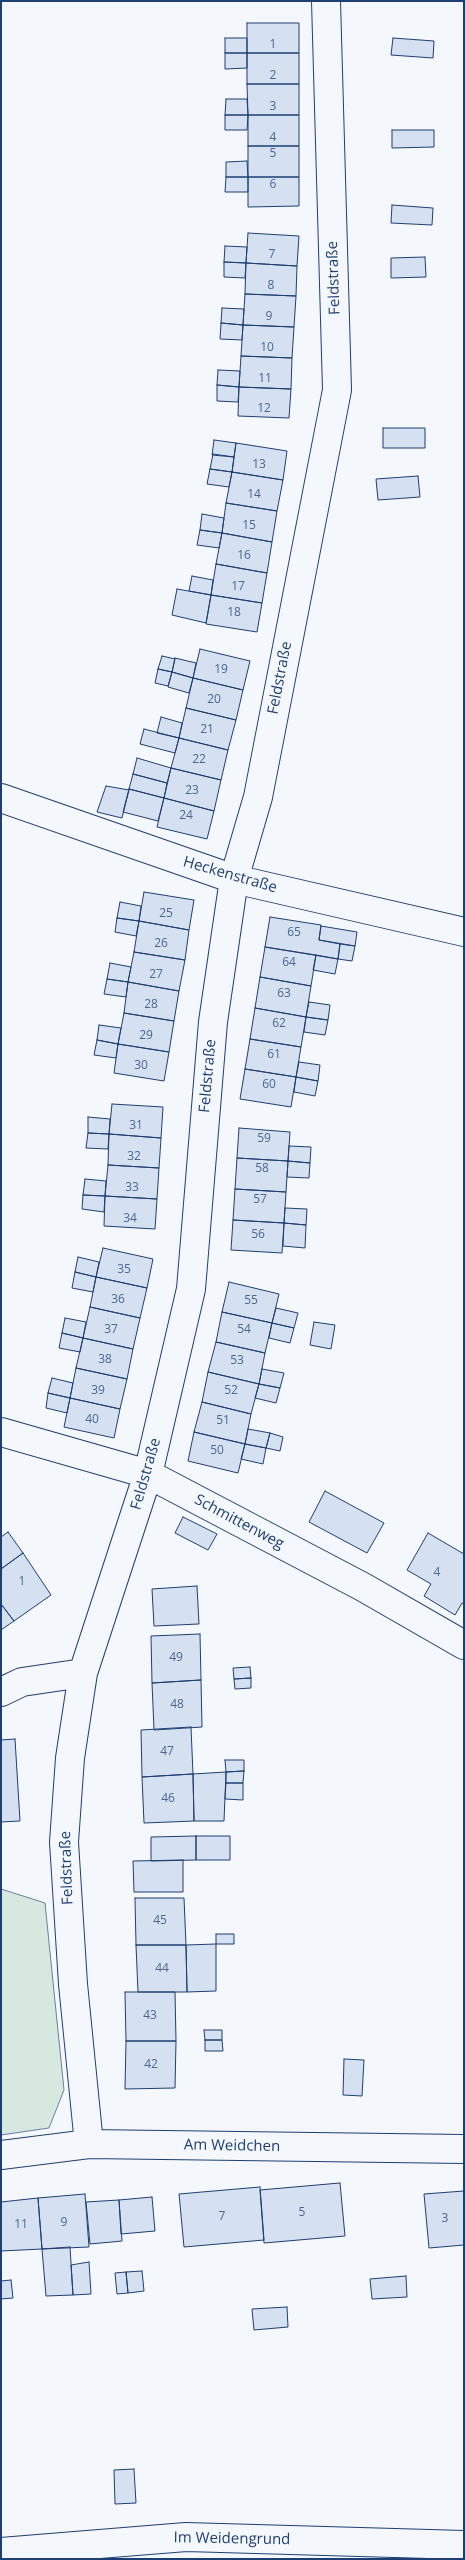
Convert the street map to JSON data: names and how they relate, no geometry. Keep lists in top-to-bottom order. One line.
{"streets":{"street":["Feldstraße","Heckenstraße","Schmittenweg","Am Weidchen","Im Weidengrund"]},"crossings":[["Feldstraße","Heckenstraße"],["Feldstraße","Schmittenweg"],["Feldstraße","Am Weidchen"]],"house_numbers":["1","2","3","4","5","6","7","8","9","10","11","12","13","14","15","16","17","18","19","20","21","22","23","24","25","65","26","64","27","63","28","62","29","61","30","60","31","59","32","58","33","57","34","56","35","36","55","37","54","38","53","39","52","40","51","50","4","1","49","48","47","46","45","44","43","42","5","7","3","9","11"]}
